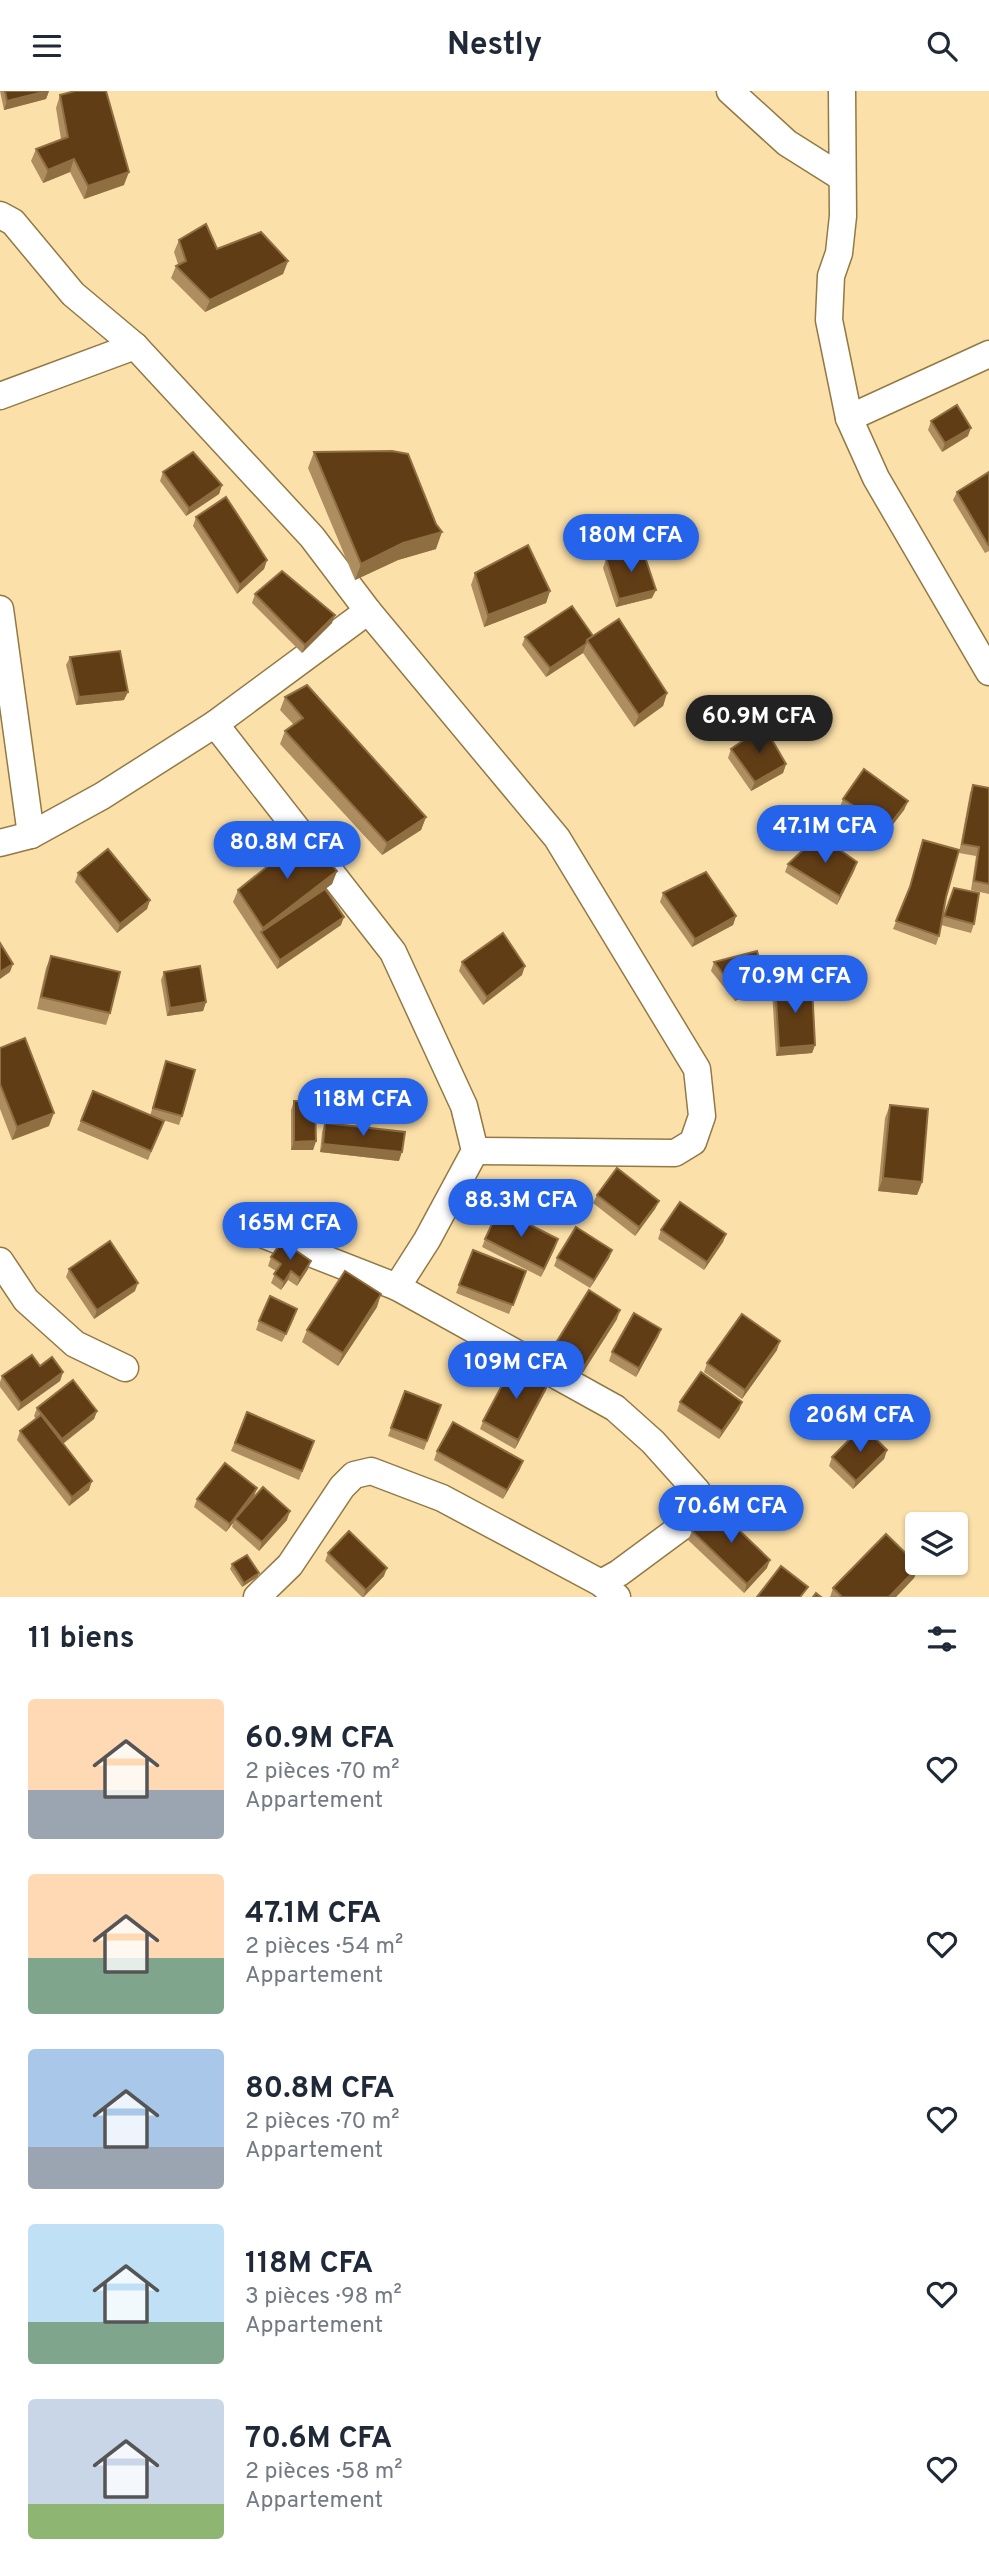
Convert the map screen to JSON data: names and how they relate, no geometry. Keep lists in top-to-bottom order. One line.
{"page":{"header":"Nestly","price":["180M CFA","60.9M CFA","47.1M CFA","80.8M CFA","70.9M CFA","118M CFA","88.3M CFA","165M CFA","109M CFA","206M CFA","70.6M CFA"],"heading":"11 biens","list":[{"name":"60.9M CFA","note":"2 pièces · 70 m² · Appartement"},{"name":"47.1M CFA","note":"2 pièces · 54 m² · Appartement"},{"name":"80.8M CFA","note":"2 pièces · 70 m² · Appartement"},{"name":"118M CFA","note":"3 pièces · 98 m² · Appartement"},{"name":"70.6M CFA","note":"2 pièces · 58 m² · Appartement"}]}}
